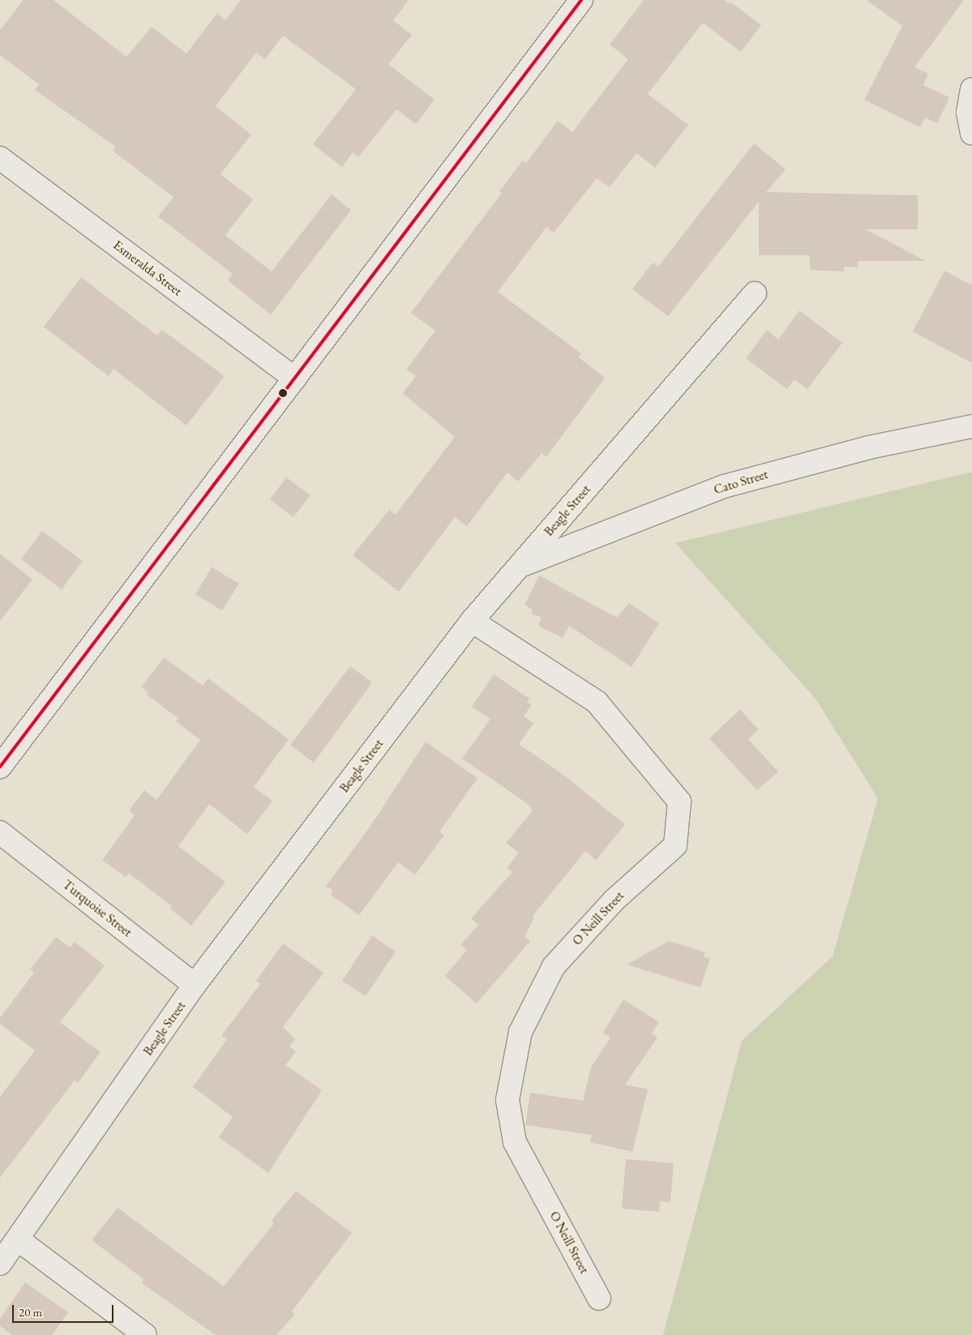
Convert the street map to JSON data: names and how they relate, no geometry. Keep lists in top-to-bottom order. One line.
{"streets":{"street":["Esmeralda Street","Cato Street","Beagle Street","Turquoise Street","O Neill Street"]},"crossings":[["Cato Street","Beagle Street"],["Beagle Street","Turquoise Street"],["Beagle Street","O Neill Street"]],"scale_bar":"20 m"}
